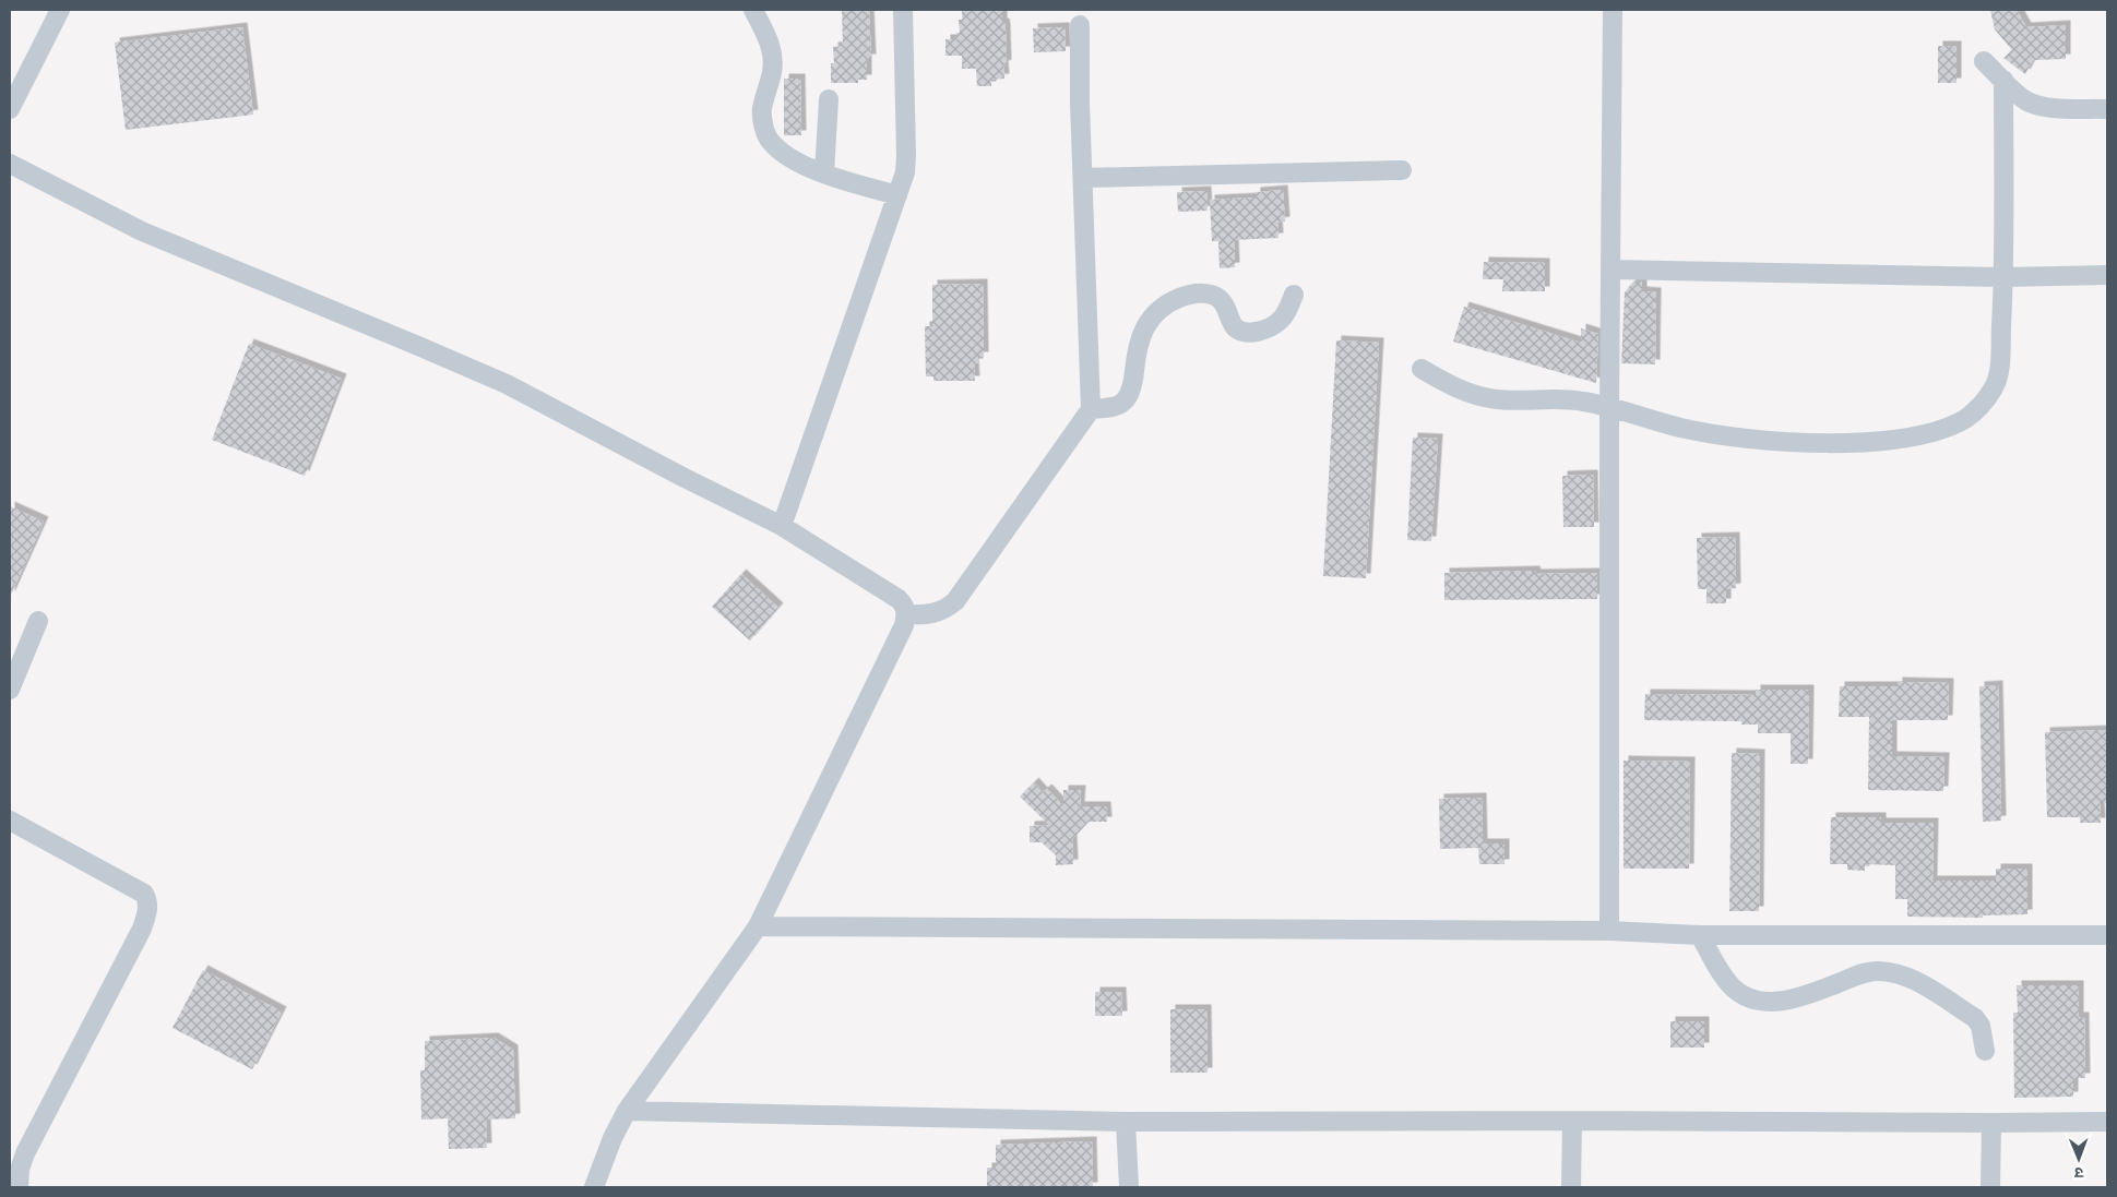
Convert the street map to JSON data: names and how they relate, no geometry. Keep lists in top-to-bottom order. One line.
{"north":"bottom"}
